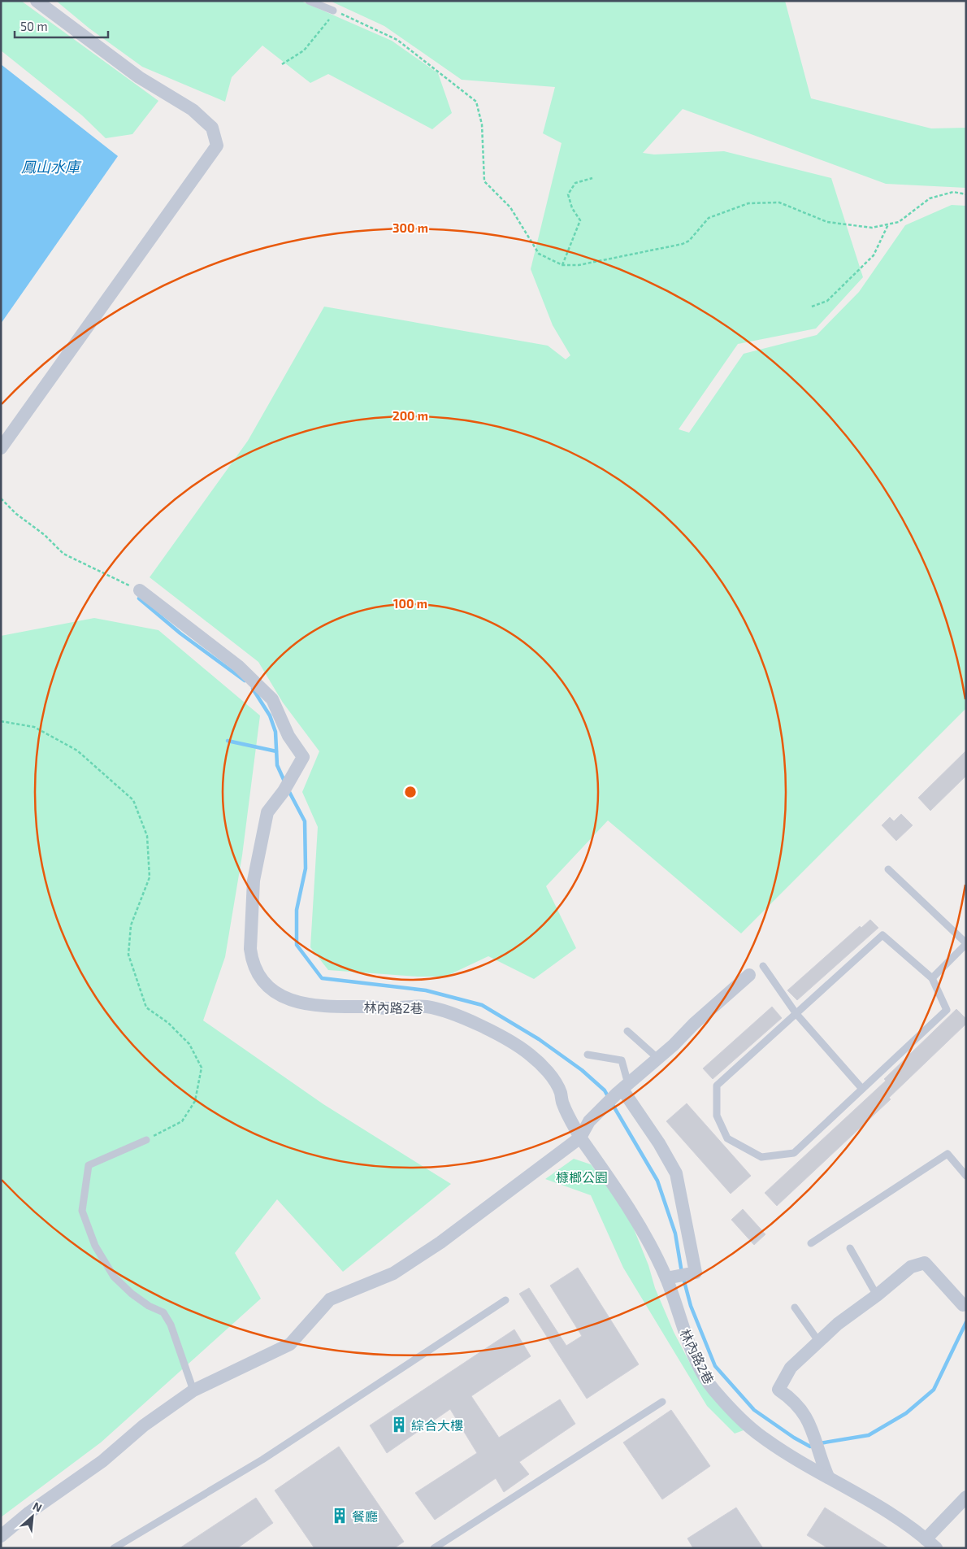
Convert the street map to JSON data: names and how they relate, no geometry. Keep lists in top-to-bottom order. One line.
{"streets":{"street":["林內路2巷"]},"water":["鳳山水庫"],"parks":["槺榔公園"],"places":{"building":["綜合大樓","餐廳"]},"scale_bar":"50 m","north":"top right","rings":["300 m","200 m","100 m"]}
